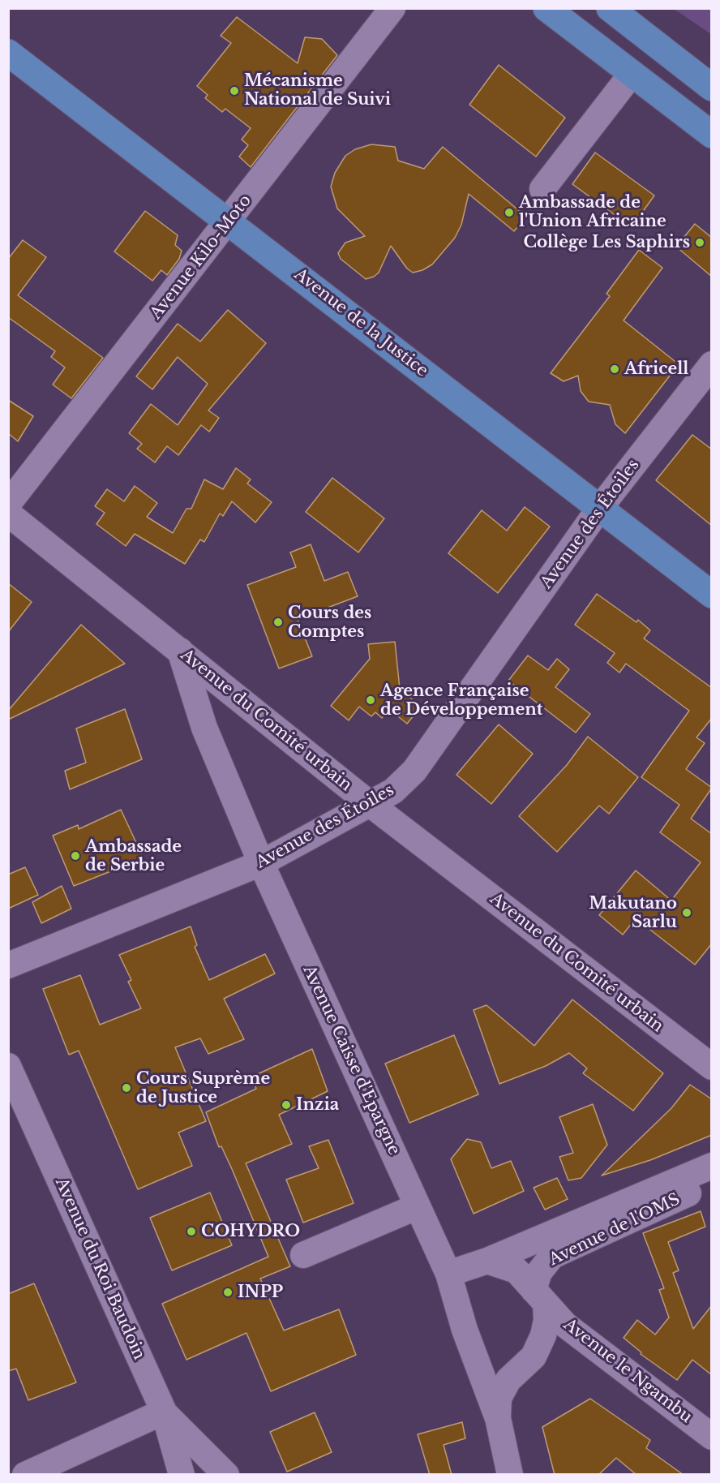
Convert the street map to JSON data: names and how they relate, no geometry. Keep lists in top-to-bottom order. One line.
{"streets":{"main road":["Avenue de la Justice"],"street":["Avenue Kilo-Moto","Avenue des Étoiles","Avenue du Comité urbain","Avenue Caisse d'Epargne","Avenue de l'OMS","Avenue du Roi Baudoin","Avenue le Ngambu"]},"crossings":[["Avenue Kilo-Moto","Avenue de la Justice"],["Avenue de la Justice","Avenue des Étoiles"],["Avenue des Étoiles","Avenue du Comité urbain"],["Avenue des Étoiles","Avenue Caisse d'Epargne"],["Avenue du Comité urbain","Avenue Caisse d'Epargne"],["Avenue Caisse d'Epargne","Avenue le Ngambu"],["Avenue de l'OMS","Avenue le Ngambu"]],"places":["Mécanisme National de Suivi","Ambassade de l'Union Africaine","Collège Les Saphirs","Africell","Cours des Comptes","Agence Française de Développement","Ambassade de Serbie","Makutano Sarlu","Cours Suprème de Justice","Inzia","COHYDRO","INPP"]}
